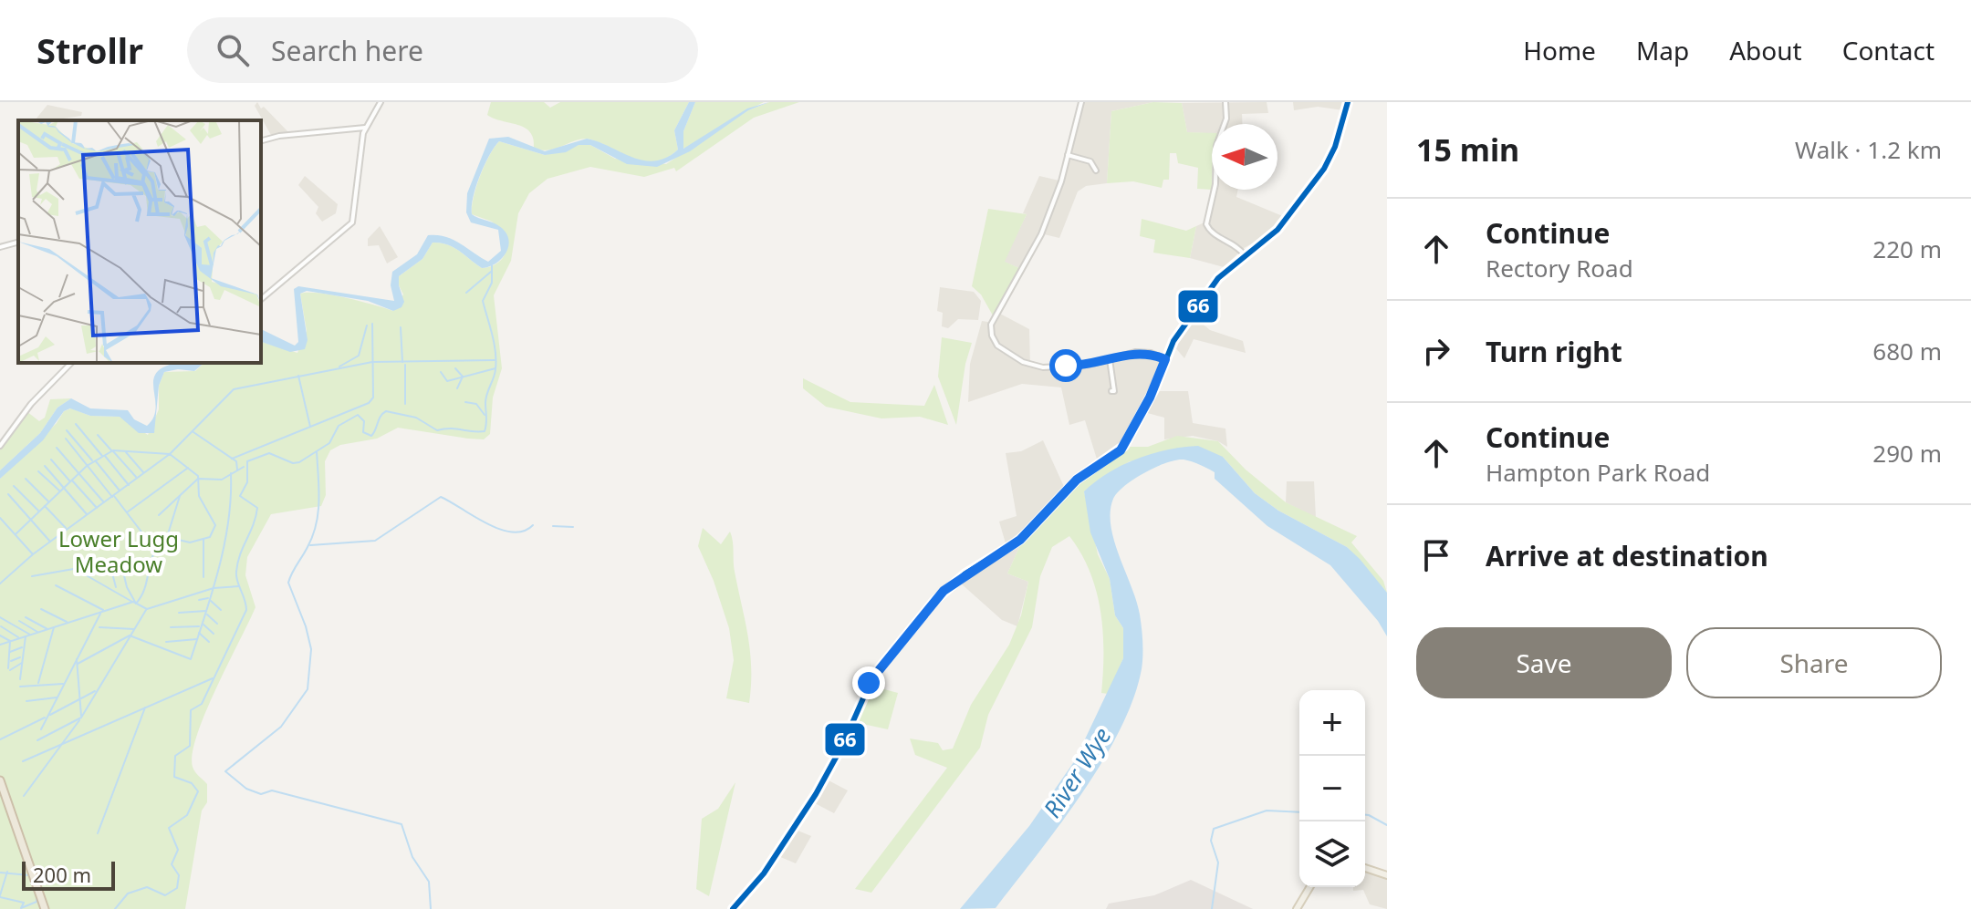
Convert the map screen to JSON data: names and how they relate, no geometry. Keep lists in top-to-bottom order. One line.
{"water":["River Wye"],"parks":["Lower Lugg Meadow"],"lines":["transit line 66"],"scale_bar":"200 m","north":"left","page":{"header":"Strollr","search":"Search here","nav":["Home","Map","About","Contact"],"heading":["15 min","Walk · 1.2 km"],"list":[["Continue","Rectory Road","220 m"],["Turn right","680 m"],["Continue","Hampton Park Road","290 m"],"Arrive at destination"],"buttons":["Save","Share"],"map_buttons":["+","−"],"scale":"200 m"}}
